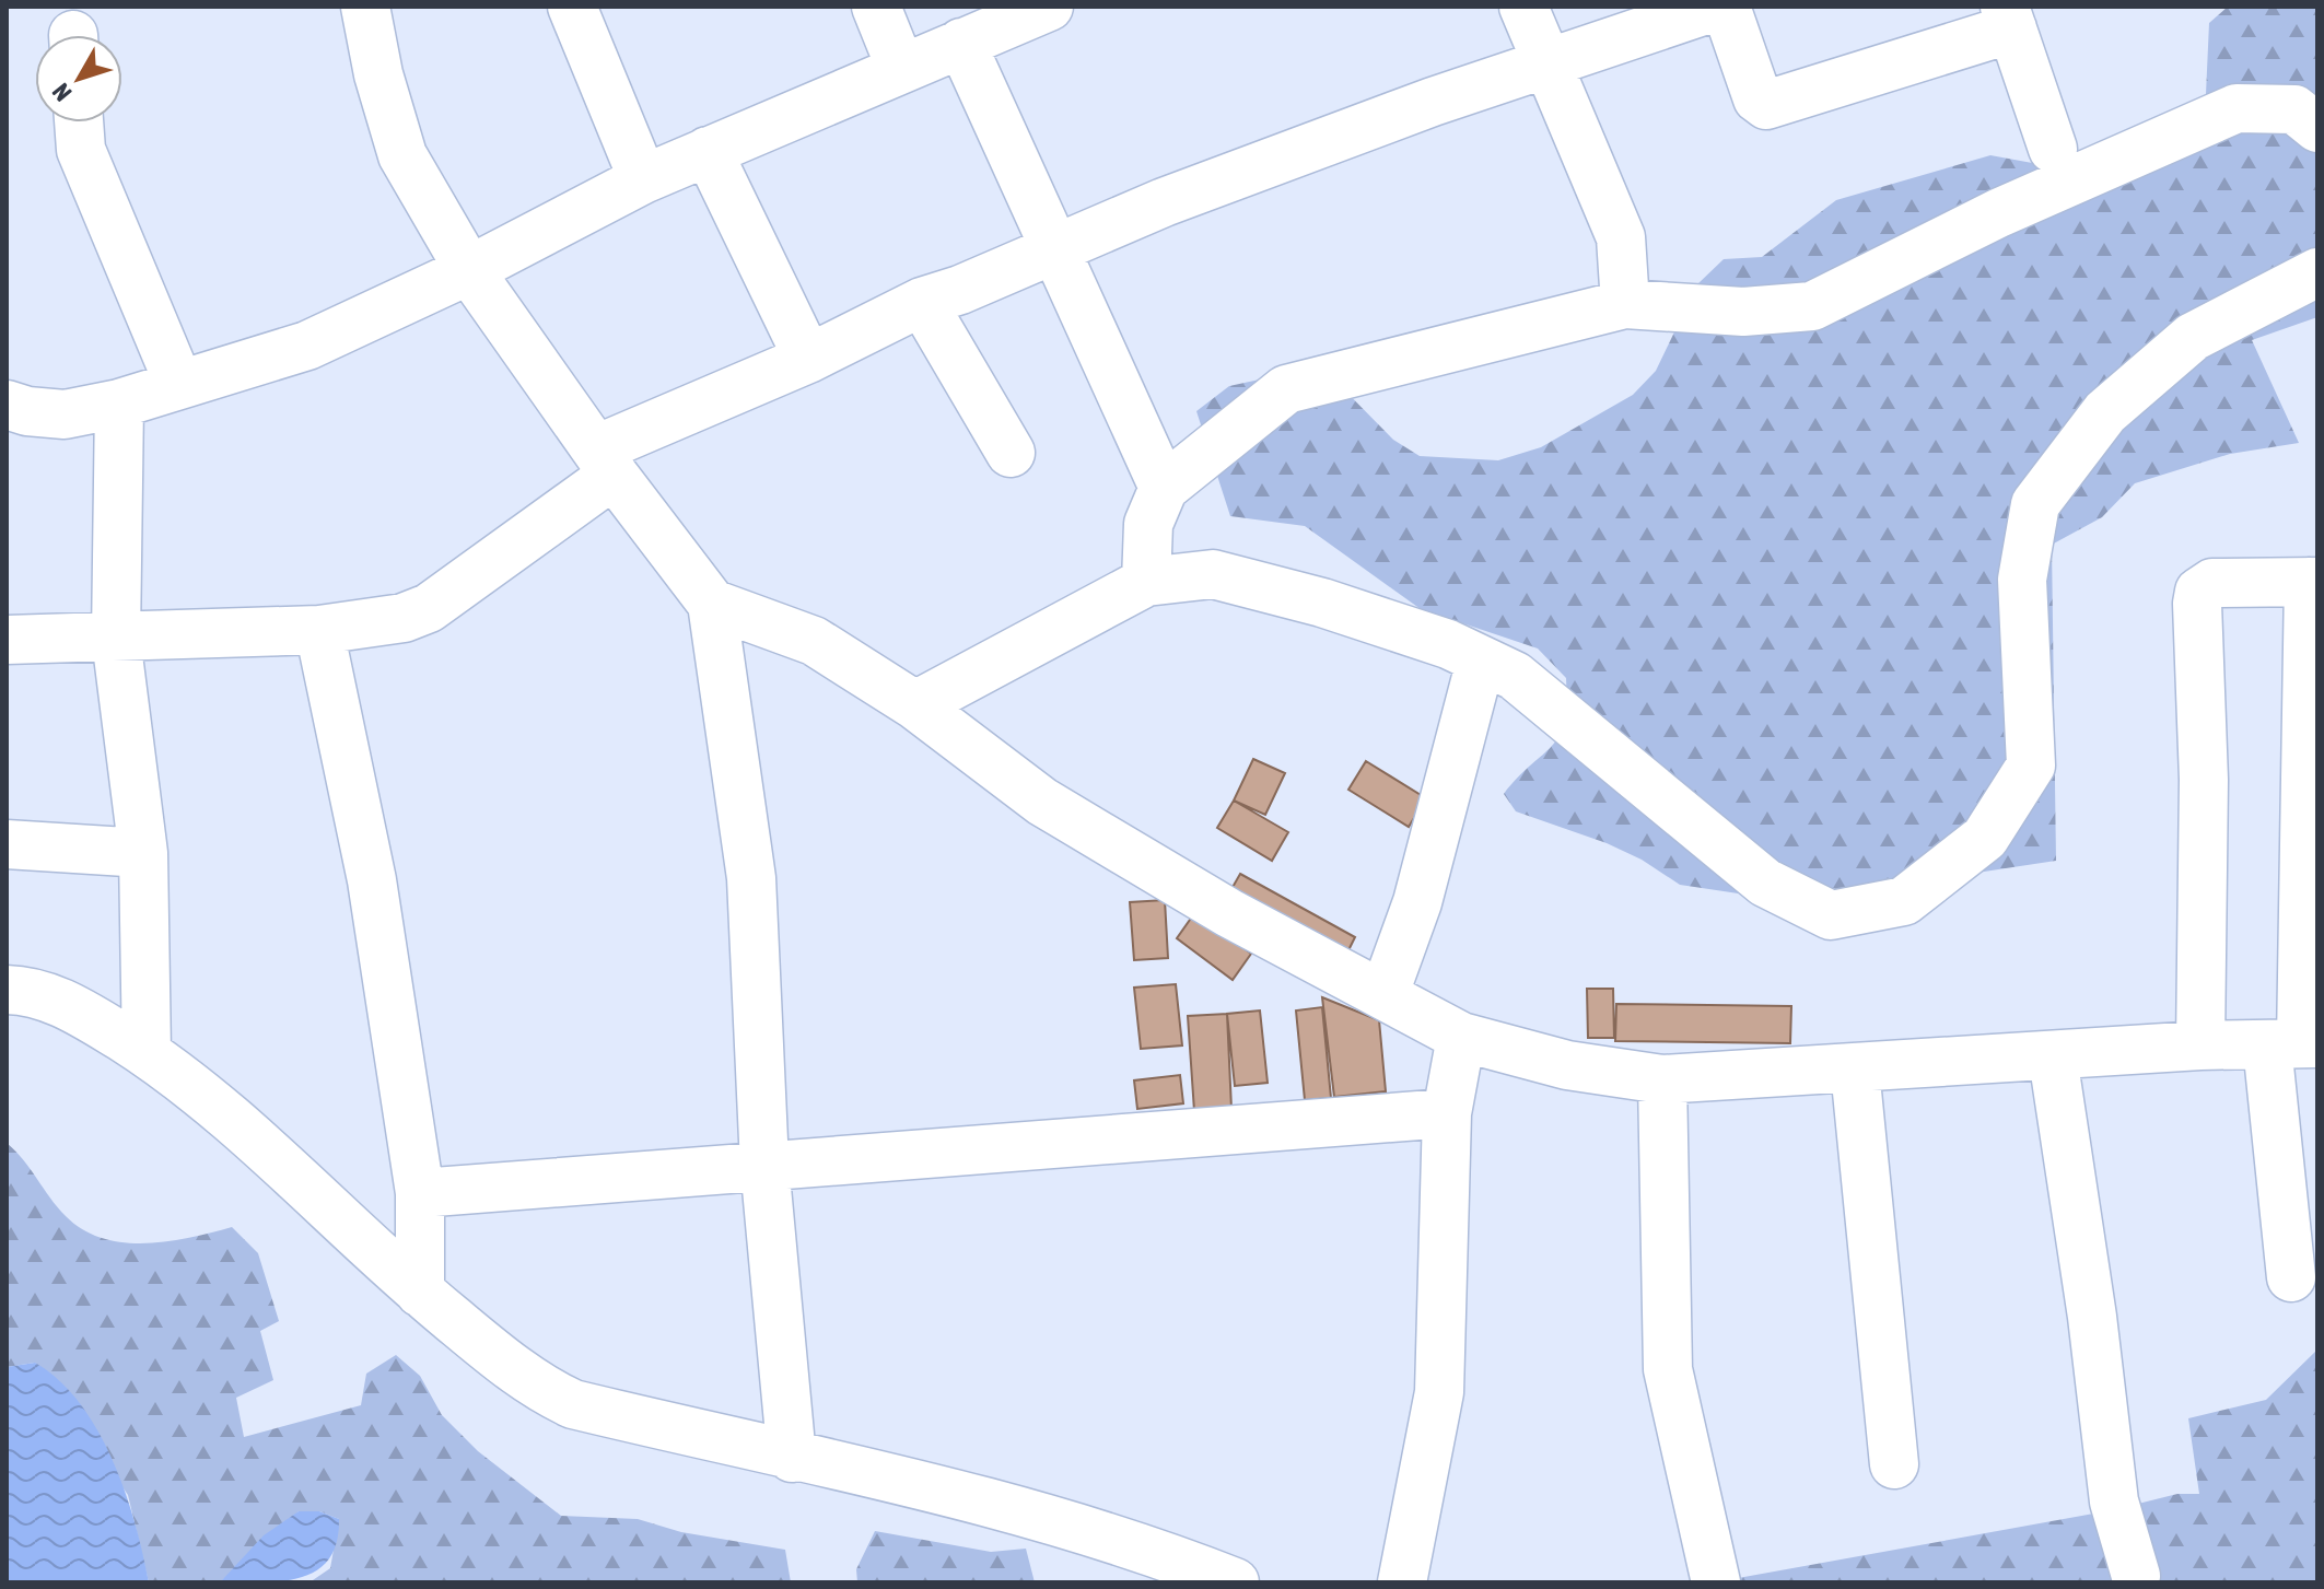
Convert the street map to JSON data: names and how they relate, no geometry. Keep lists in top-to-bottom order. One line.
{"north":"bottom left"}
